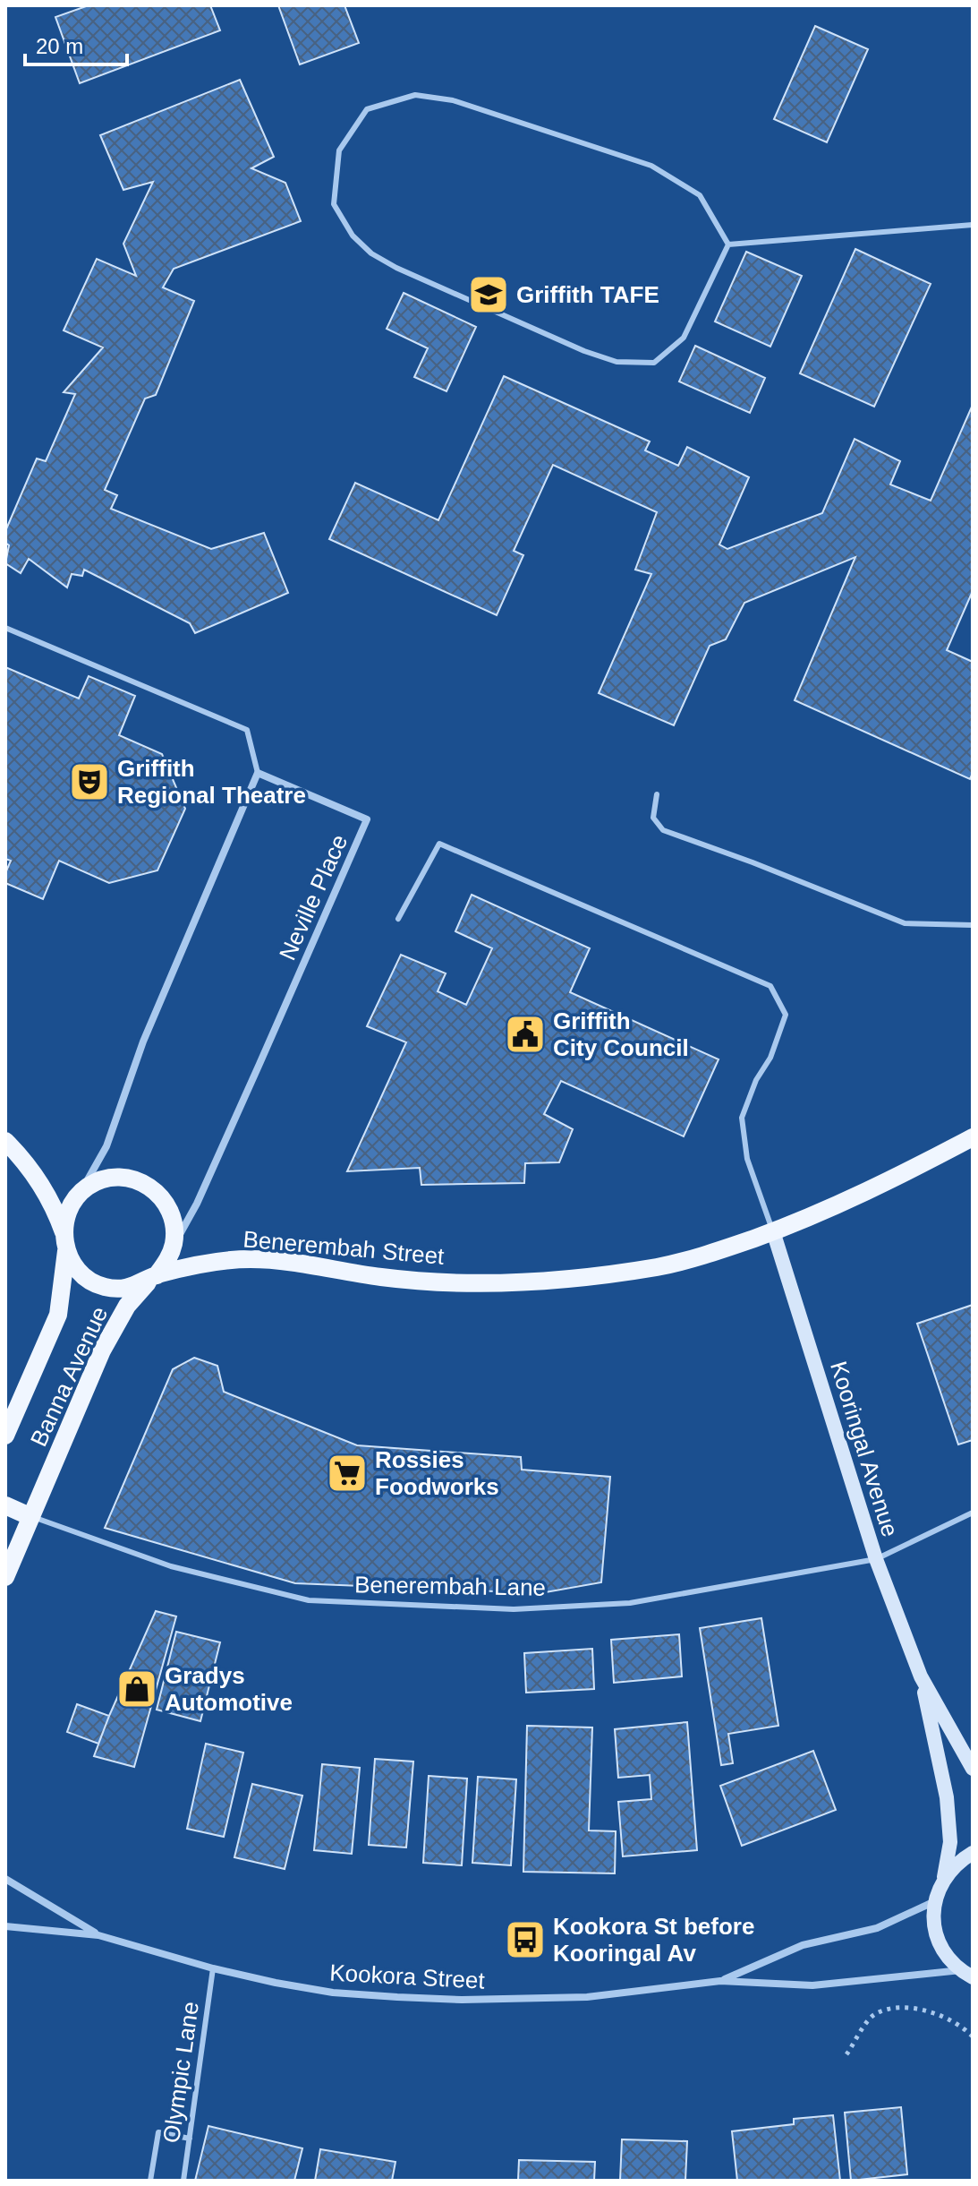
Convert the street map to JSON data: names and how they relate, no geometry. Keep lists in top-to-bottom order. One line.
{"streets":{"main road":["Benerembah Street","Banna Avenue"],"street":["Neville Place","Kooringal Avenue","Kookora Street"],"lane":["Benerembah Lane","Olympic Lane"]},"crossings":[["Neville Place","Benerembah Street"],["Neville Place","Banna Avenue"],["Benerembah Street","Banna Avenue"],["Benerembah Street","Kooringal Avenue"],["Banna Avenue","Benerembah Lane"],["Kooringal Avenue","Benerembah Lane"],["Kooringal Avenue","Kookora Street"],["Kookora Street","Olympic Lane"]],"places":{"school or university":["Griffith TAFE"],"theatre":["Griffith Regional Theatre"],"public building":["Griffith City Council"],"supermarket":["Rossies Foodworks"],"shop":["Gradys Automotive"],"bus stop":["Kookora St before Kooringal Av"]},"scale_bar":"20 m"}
